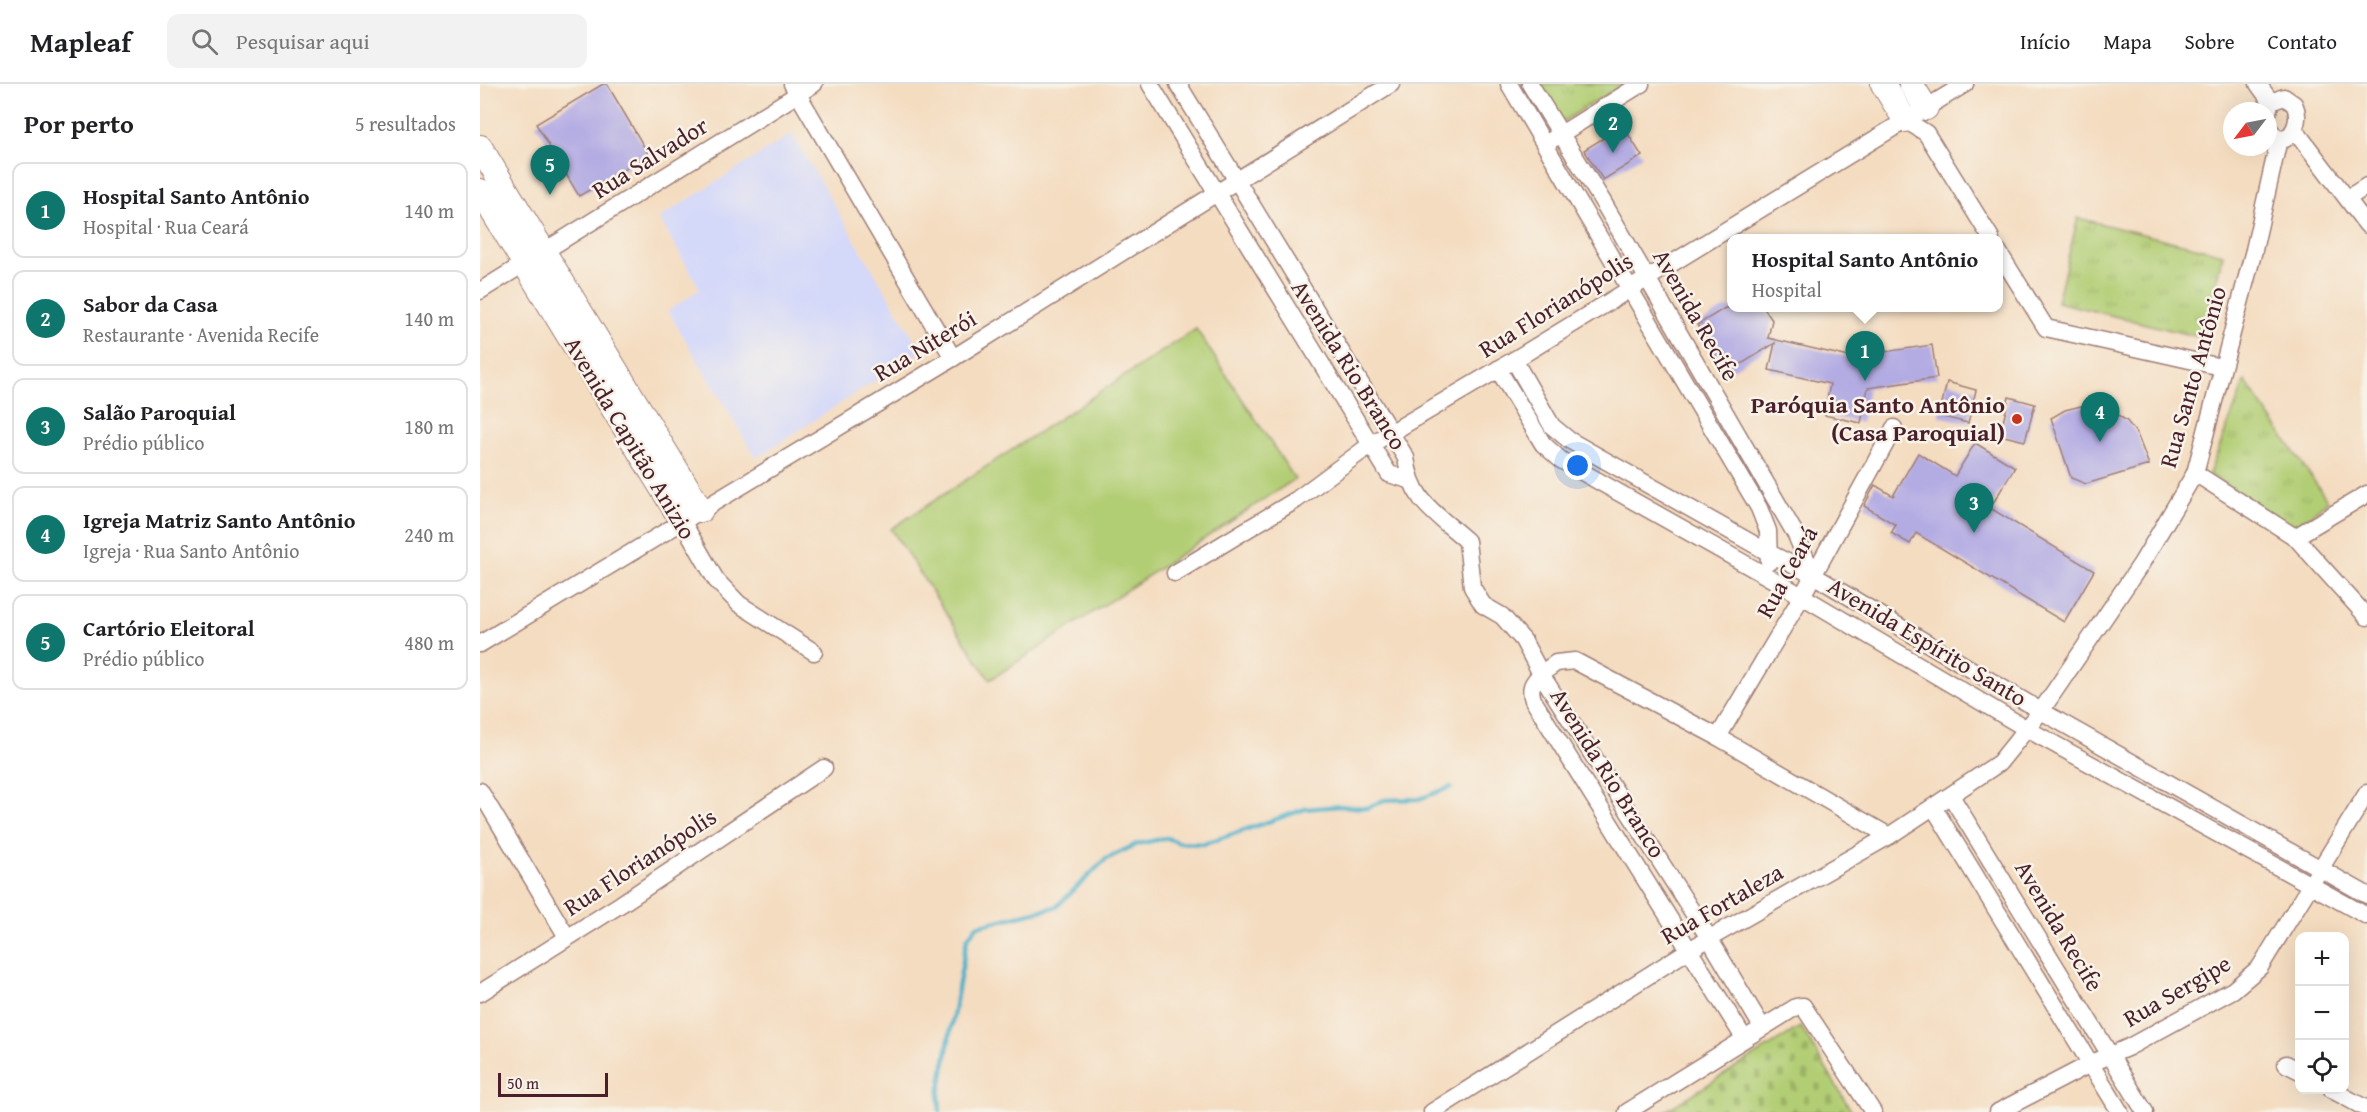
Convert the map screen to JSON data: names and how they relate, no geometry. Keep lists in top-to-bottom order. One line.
{"streets":{"street":["Rua Salvador","Rua Florianópolis","Avenida Recife","Rua Niterói","Avenida Rio Branco","Rua Santo Antônio","Avenida Capitão Anizio","Rua Ceará","Avenida Espírito Santo","Rua Fortaleza","Rua Sergipe"]},"crossings":[["Rua Salvador","Avenida Capitão Anizio"],["Rua Florianópolis","Avenida Recife"],["Rua Florianópolis","Avenida Rio Branco"],["Rua Florianópolis","Avenida Espírito Santo"],["Avenida Recife","Rua Ceará"],["Avenida Recife","Avenida Espírito Santo"],["Avenida Recife","Rua Fortaleza"],["Avenida Recife","Rua Sergipe"],["Rua Niterói","Avenida Rio Branco"],["Rua Niterói","Avenida Capitão Anizio"],["Avenida Rio Branco","Rua Fortaleza"],["Rua Santo Antônio","Avenida Espírito Santo"],["Rua Santo Antônio","Rua Fortaleza"],["Rua Ceará","Avenida Espírito Santo"],["Avenida Espírito Santo","Rua Fortaleza"],["Avenida Espírito Santo","Rua Sergipe"]],"places":["Paróquia Santo Antônio (Casa Paroquial)"],"scale_bar":"50 m","north":"bottom left","page":{"header":"Mapleaf","search":"Pesquisar aqui","nav":["Início","Mapa","Sobre","Contato"],"heading":["Por perto","5 resultados"],"pins":["2","5","1","4","3"],"list":[{"mark":"1","name":"Hospital Santo Antônio","note":"Hospital · Rua Ceará","value":"140 m"},{"mark":"2","name":"Sabor da Casa","note":"Restaurante · Avenida Recife","value":"140 m"},{"mark":"3","name":"Salão Paroquial","note":"Prédio público","value":"180 m"},{"mark":"4","name":"Igreja Matriz Santo Antônio","note":"Igreja · Rua Santo Antônio","value":"240 m"},{"mark":"5","name":"Cartório Eleitoral","note":"Prédio público","value":"480 m"}],"popup":["Hospital Santo Antônio","Hospital"],"map_buttons":["+","−"],"scale":"50 m"}}
